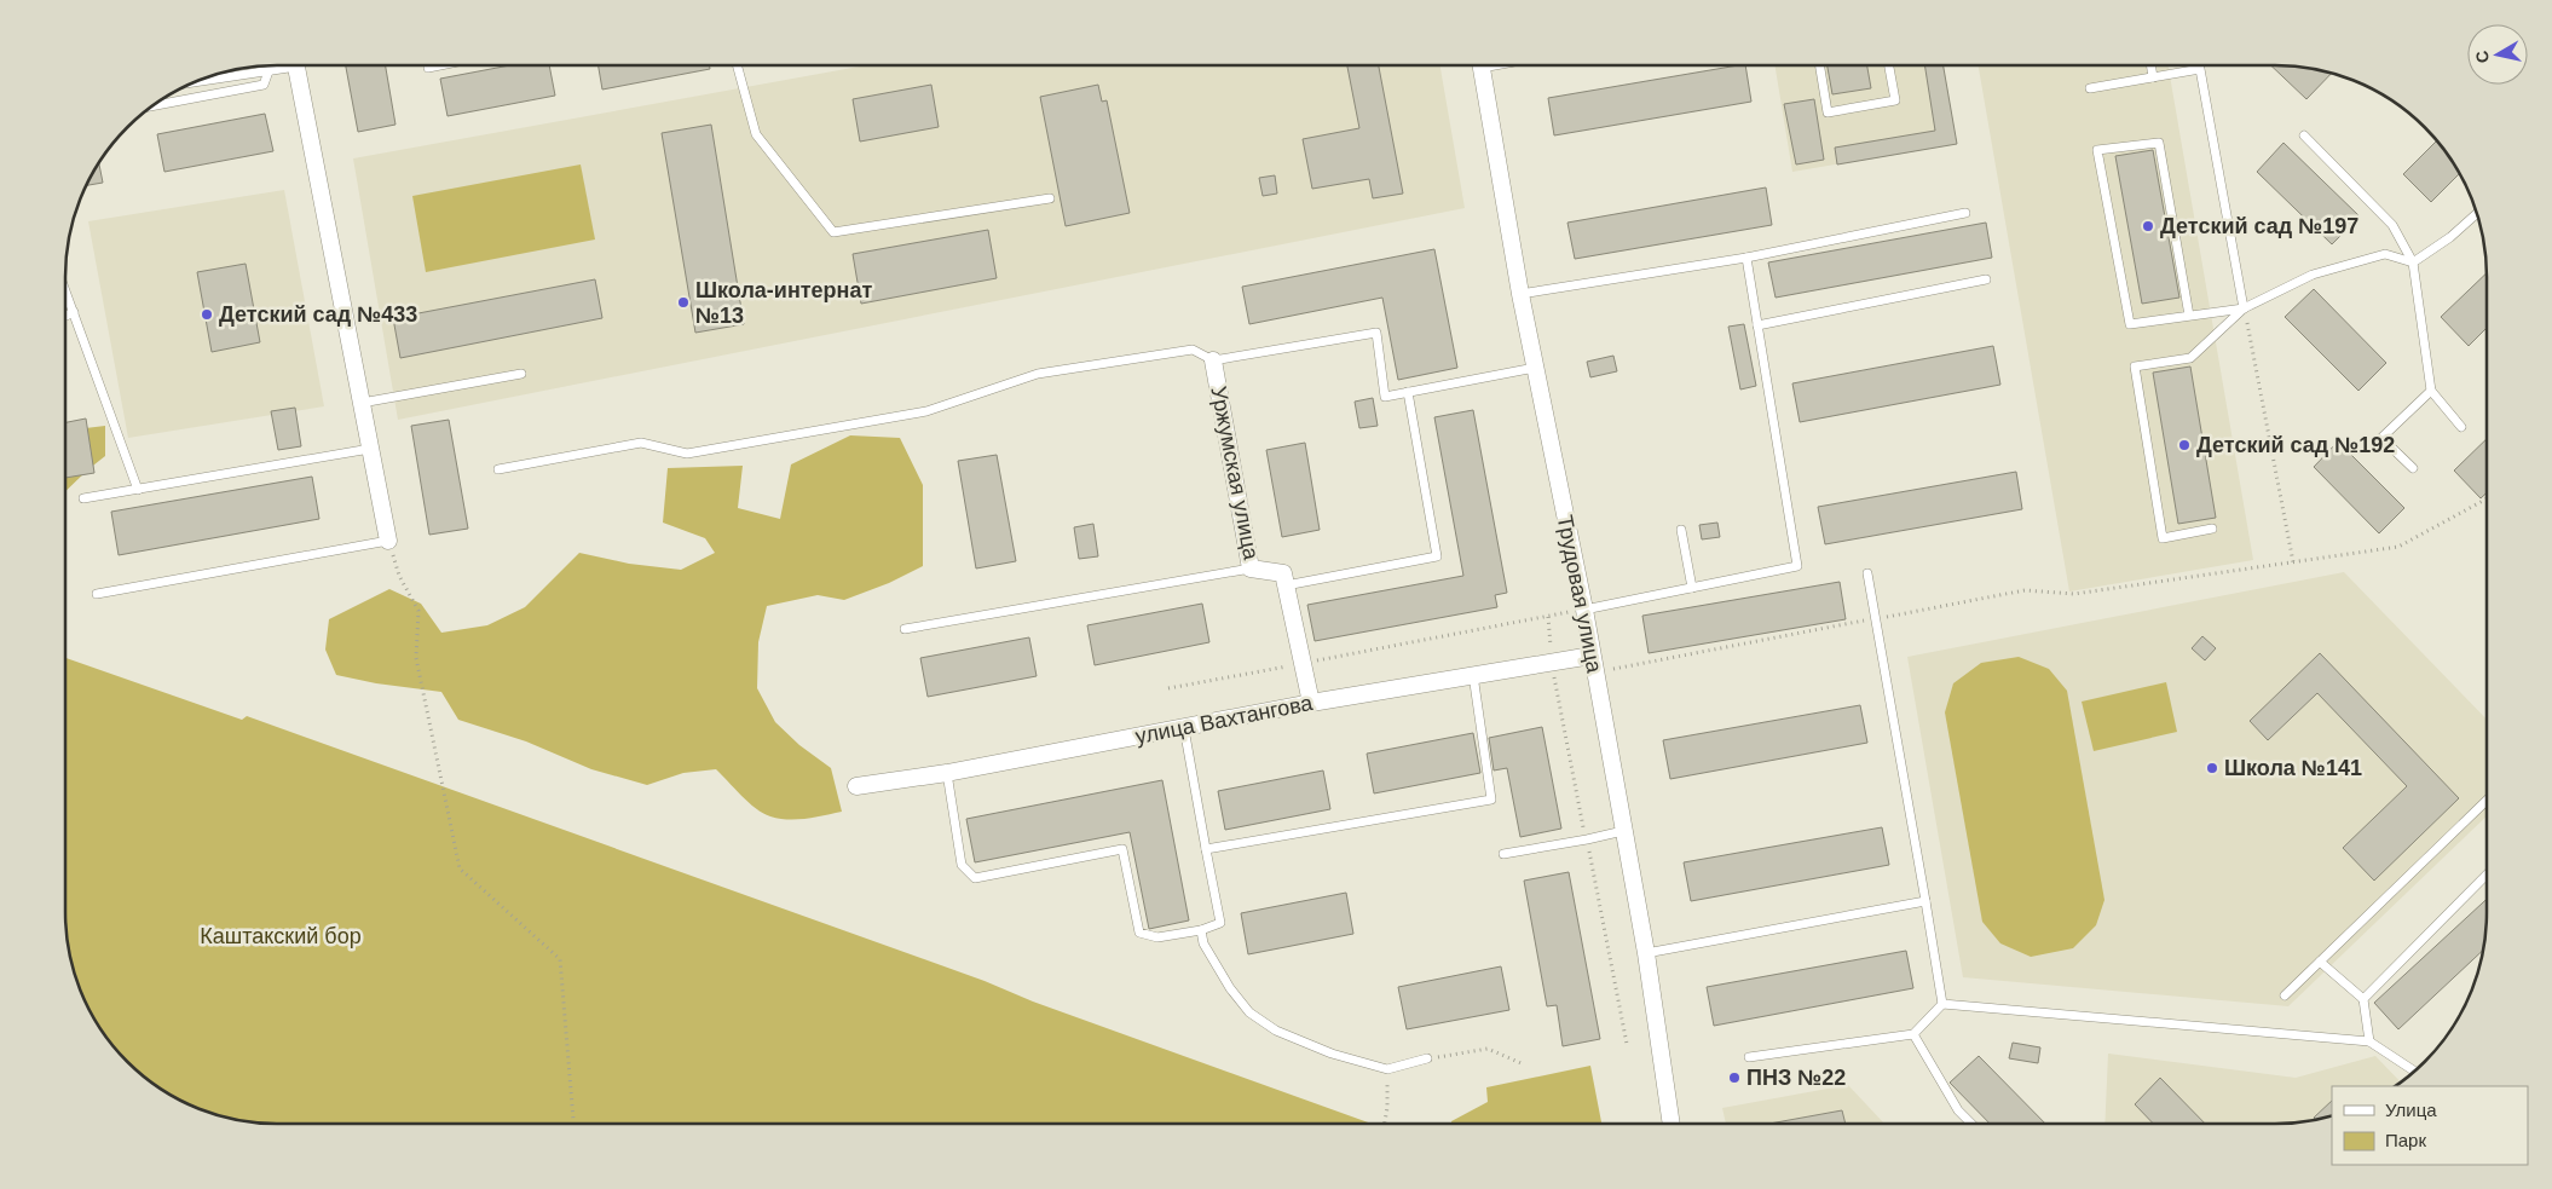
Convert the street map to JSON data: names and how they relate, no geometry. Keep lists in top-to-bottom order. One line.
{"streets":{"street":["Уржумская улица","Трудовая улица","улица Вахтангова"]},"crossings":[["Трудовая улица","улица Вахтангова"]],"parks":["Каштакский бор"],"places":["Детский сад №197","Школа-интернат №13","Детский сад №433","Детский сад №192","Школа №141","ПНЗ №22"],"legend":["Улица","Парк"],"north":"left"}
